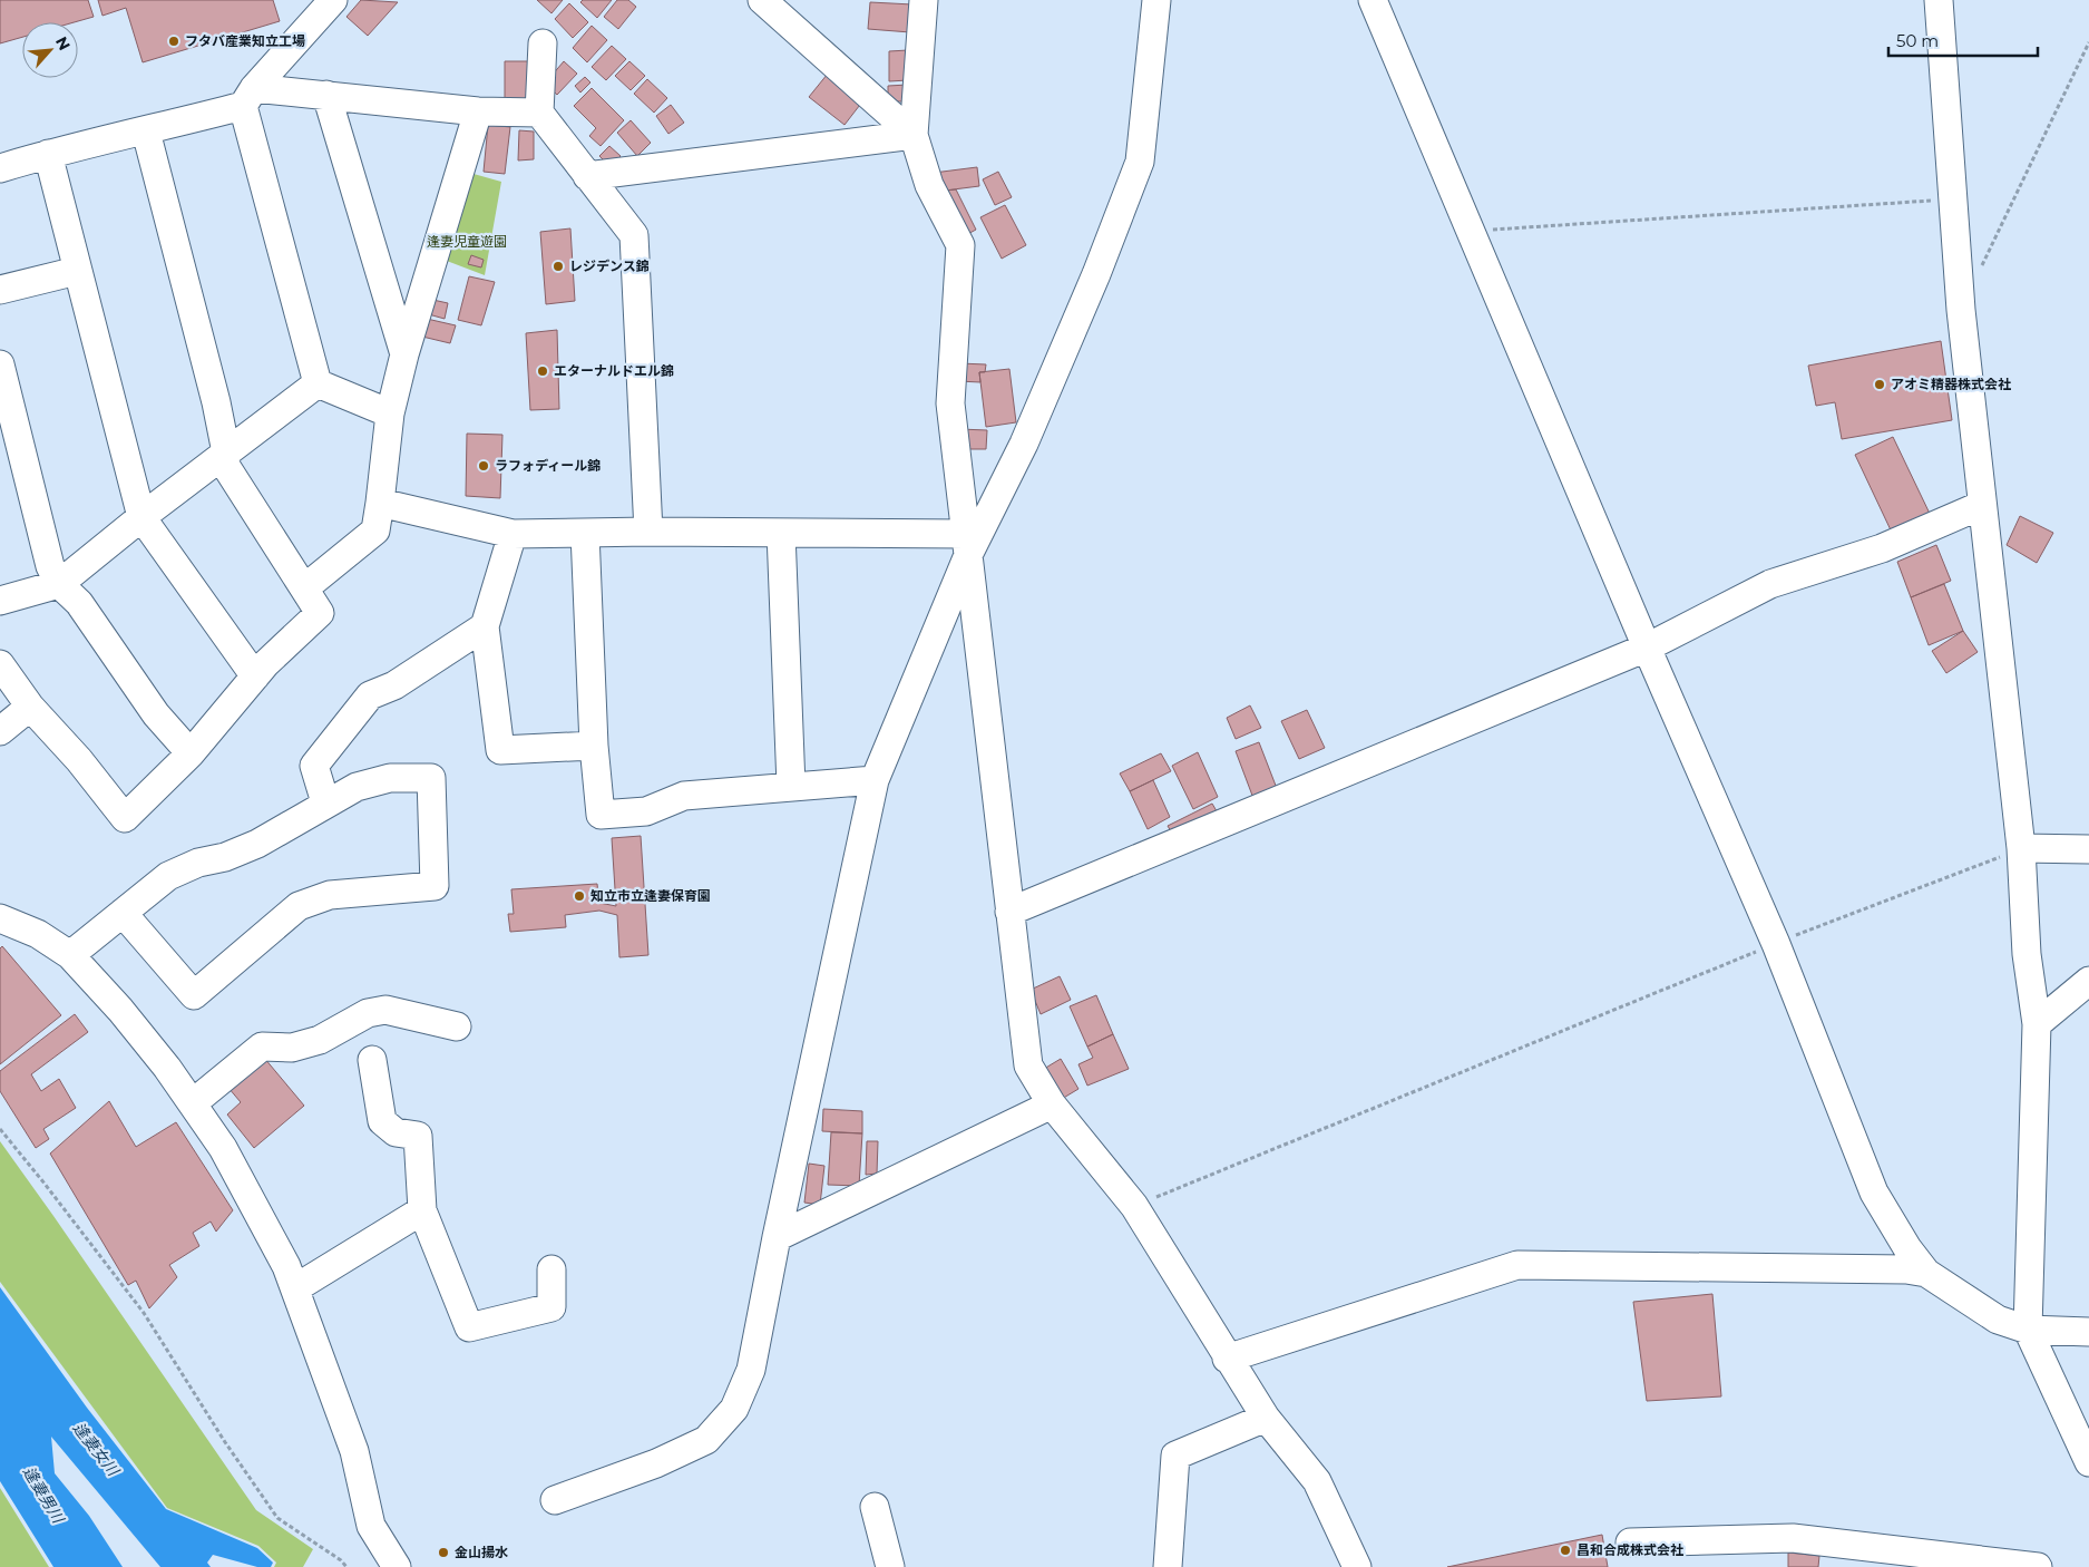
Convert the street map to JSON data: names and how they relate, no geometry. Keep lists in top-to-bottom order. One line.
{"water":["逢妻女川","逢妻男川"],"parks":["逢妻児童遊園"],"places":["フタバ産業知立工場","レジデンス錦","エターナルドエル錦","アオミ精器株式会社","ラフォディール錦","知立市立逢妻保育園","昌和合成株式会社","金山揚水"],"scale_bar":"50 m","north":"top right"}
